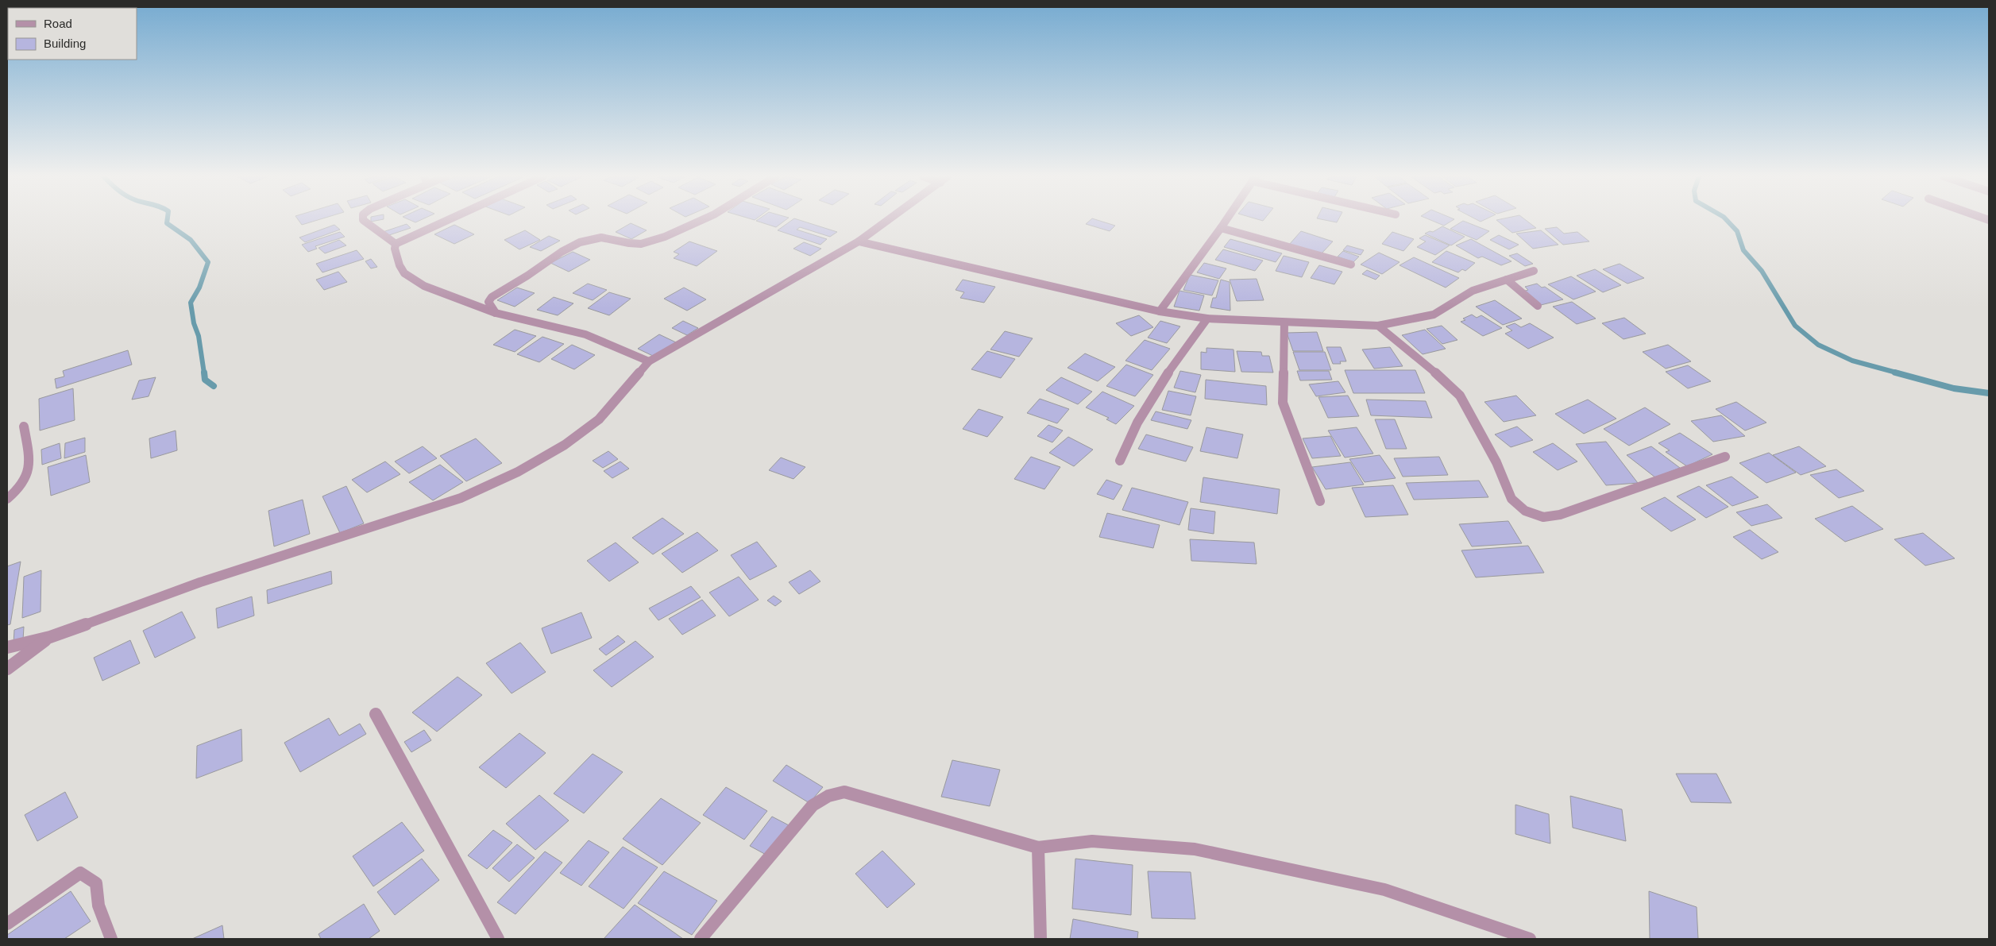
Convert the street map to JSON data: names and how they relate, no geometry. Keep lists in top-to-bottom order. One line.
{"legend":["Road","Building"]}
